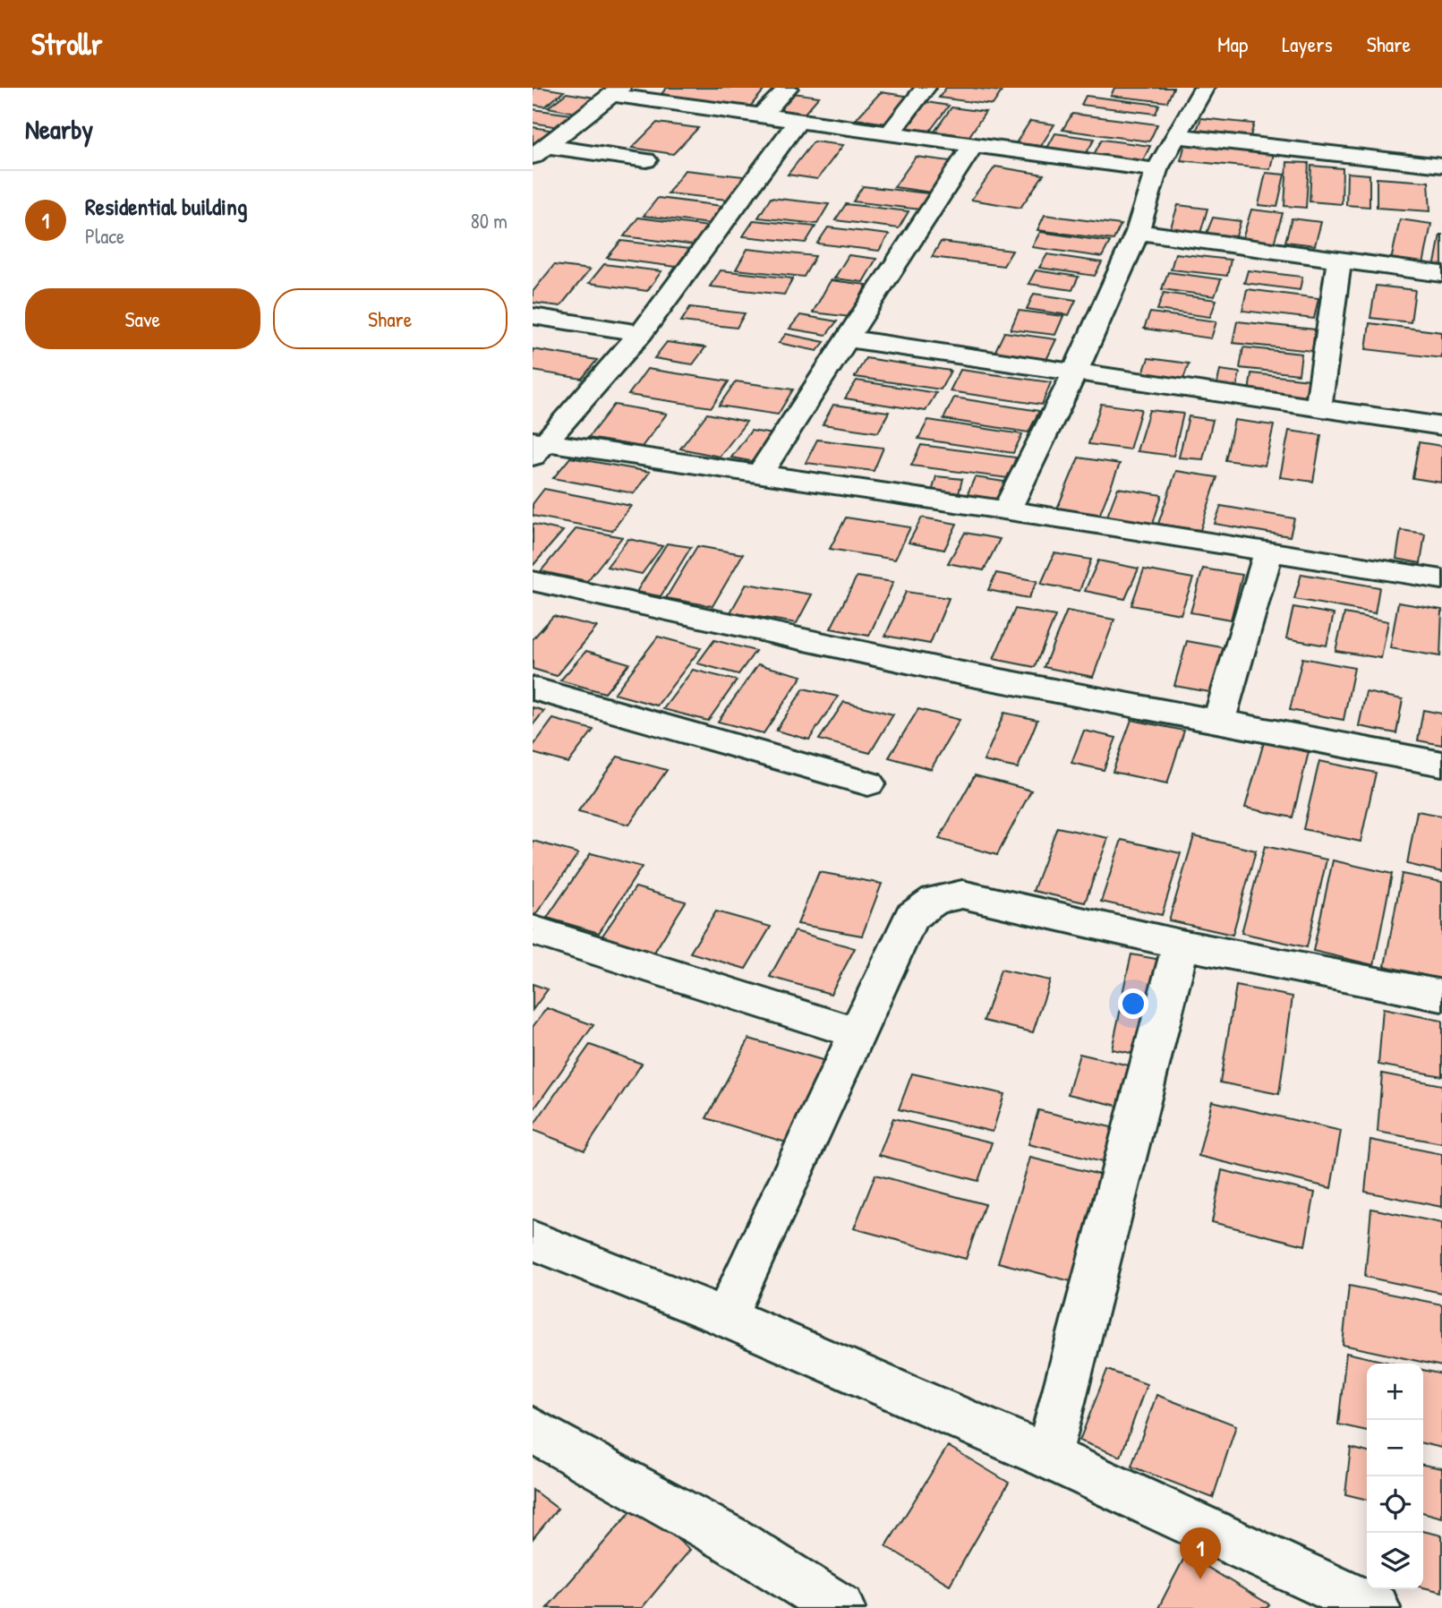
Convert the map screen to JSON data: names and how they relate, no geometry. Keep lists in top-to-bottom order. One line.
{"page":{"header":"Strollr","nav":["Map","Layers","Share"],"heading":"Nearby","list":[{"mark":"1","name":"Residential building","note":"Place","value":"80 m"}],"buttons":["Save","Share"],"map_buttons":["+","−"],"pins":"1"}}
